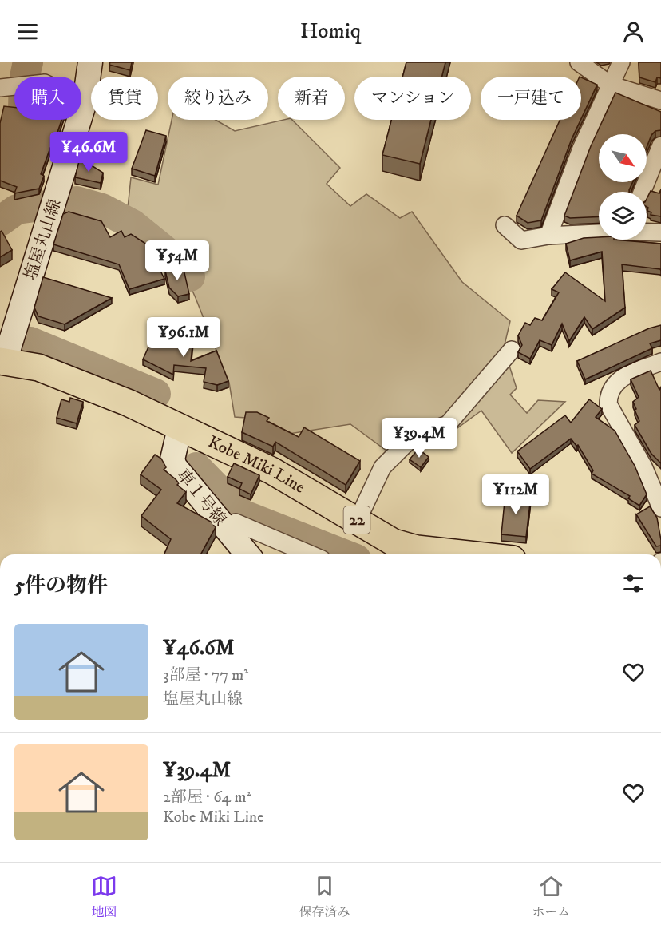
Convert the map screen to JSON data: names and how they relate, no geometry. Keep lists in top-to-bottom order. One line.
{"streets":{"main road":["Kobe Miki Line","22"],"street":["塩屋丸山線","車１号線"]},"crossings":[["塩屋丸山線","Kobe Miki Line"],["Kobe Miki Line","車１号線"]],"north":"bottom right","page":{"header":"Homiq","chip":["購入","賃貸","絞り込み","新着","マンション","一戸建て"],"price":["¥46.6M","¥54M","¥96.1M","¥39.4M","¥112M"],"heading":"5件の物件","list":[{"name":"¥46.6M","note":"3部屋 · 77 m² · 塩屋丸山線"},{"name":"¥39.4M","note":"2部屋 · 64 m² · Kobe Miki Line"}],"tabs":["地図","保存済み","ホーム"]}}
